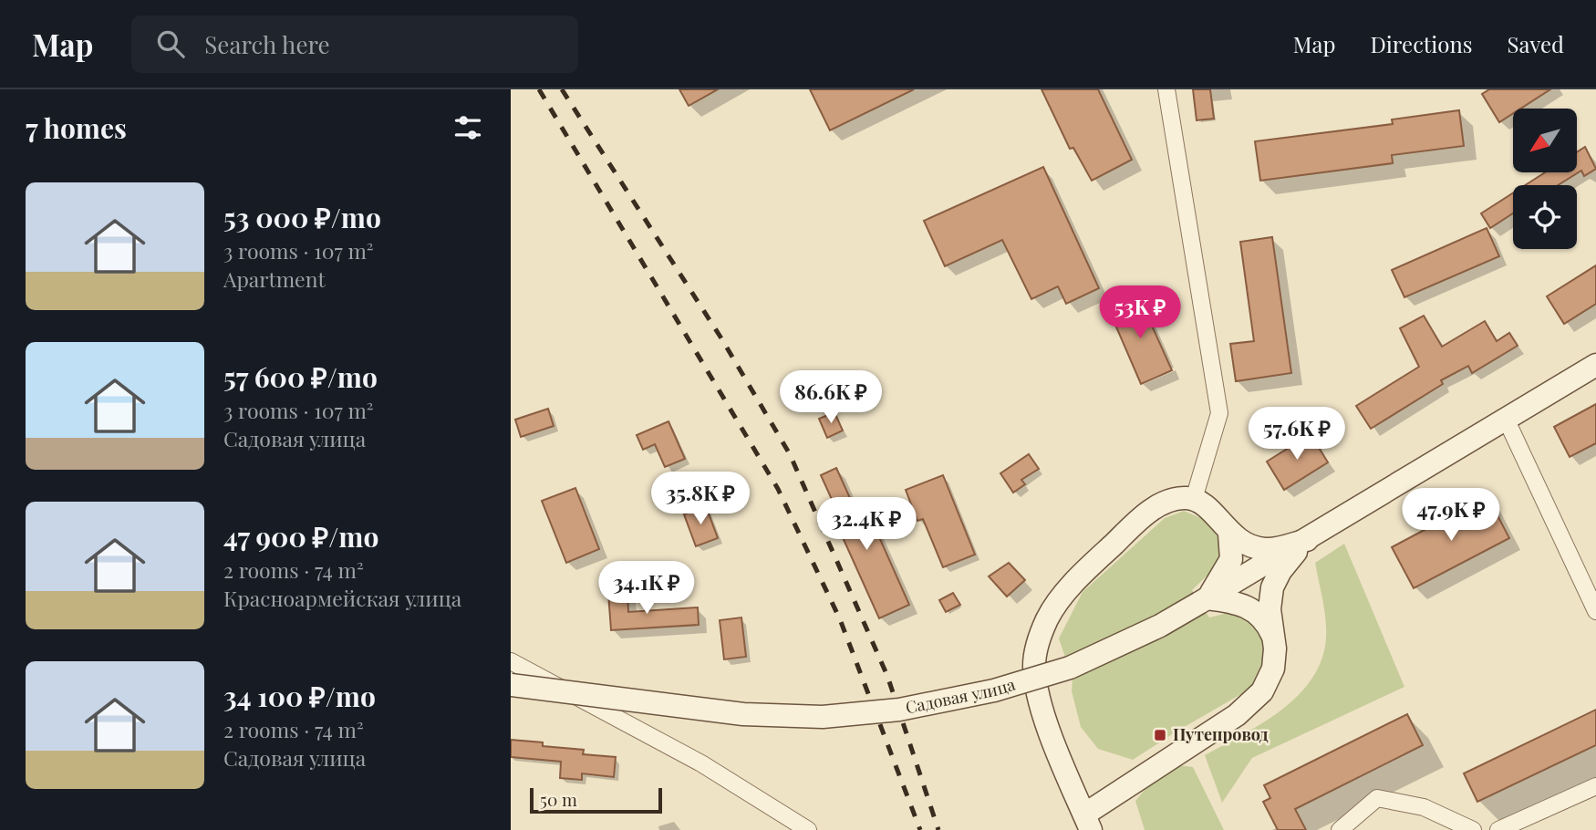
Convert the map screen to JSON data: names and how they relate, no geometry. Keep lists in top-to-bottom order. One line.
{"streets":{"main road":["Садовая улица"]},"places":{"transit":["Путепровод"]},"scale_bar":"50 m","north":"bottom left","page":{"header":"Map","search":"Search here","nav":["Map","Directions","Saved"],"heading":"7 homes","list":[{"name":"53 000 ₽/mo","note":"3 rooms · 107 m² · Apartment"},{"name":"57 600 ₽/mo","note":"3 rooms · 107 m² · Садовая улица"},{"name":"47 900 ₽/mo","note":"2 rooms · 74 m² · Красноармейская улица"},{"name":"34 100 ₽/mo","note":"2 rooms · 74 m² · Садовая улица"}],"price":["53K ₽","86.6K ₽","57.6K ₽","35.8K ₽","47.9K ₽","32.4K ₽","34.1K ₽"],"scale":"50 m"}}
